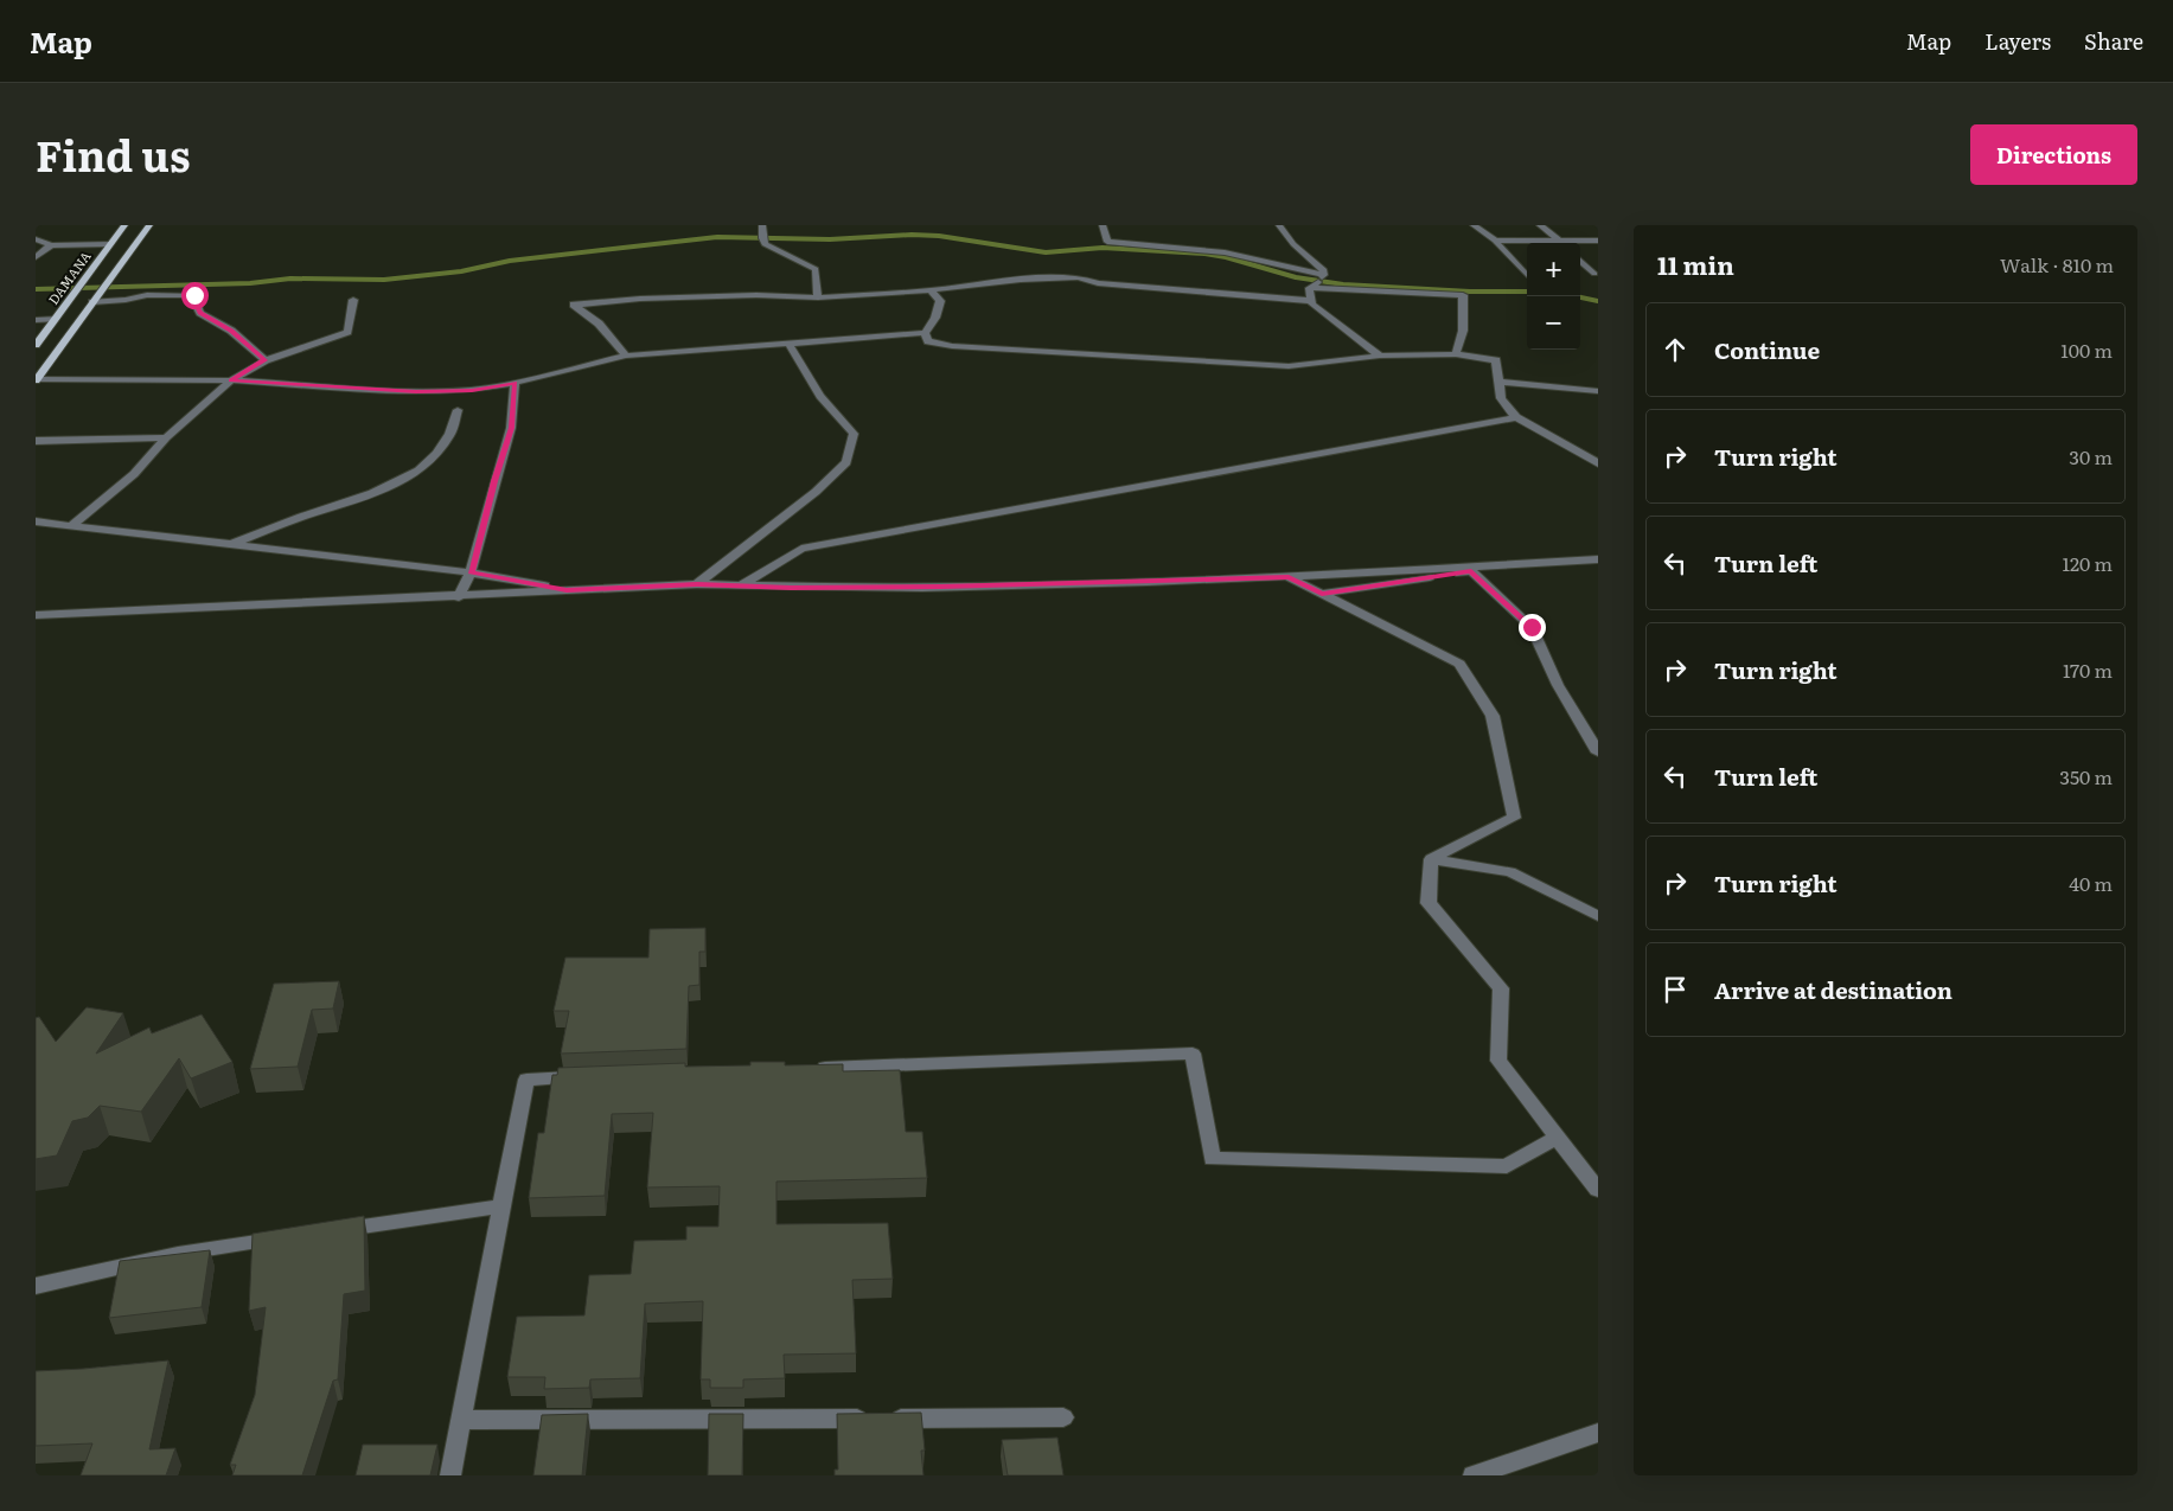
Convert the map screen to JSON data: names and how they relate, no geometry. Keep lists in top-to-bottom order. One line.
{"streets":{"main road":["DAMANA"]},"page":{"header":"Map","nav":["Map","Layers","Share"],"title":"Find us","buttons":"Directions","heading":["11 min","Walk · 810 m"],"map_buttons":["+","−"],"list":[["Continue","100 m"],["Turn right","30 m"],["Turn left","120 m"],["Turn right","170 m"],["Turn left","350 m"],["Turn right","40 m"],"Arrive at destination"]}}
